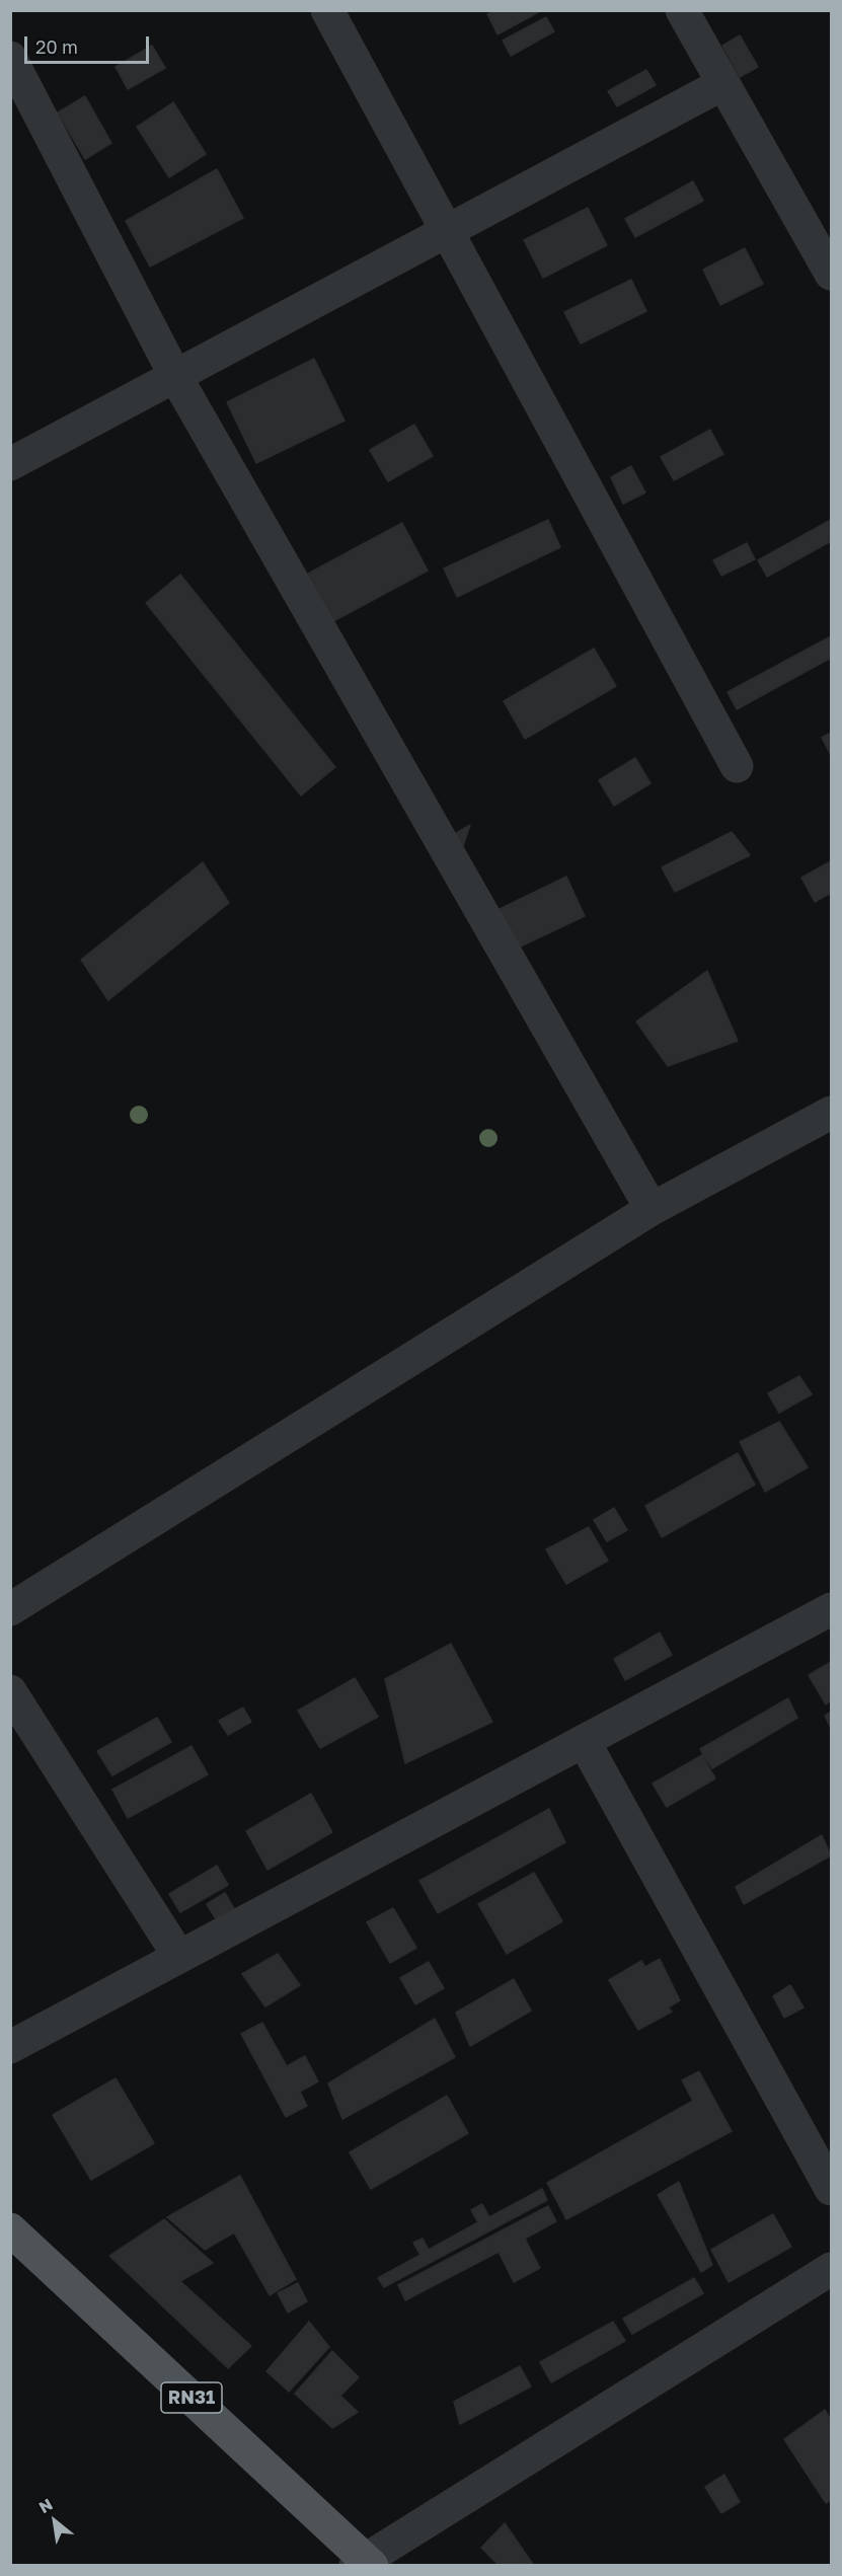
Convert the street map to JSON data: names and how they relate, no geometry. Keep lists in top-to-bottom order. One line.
{"streets":{"main road":["RN31"]},"scale_bar":"20 m","north":"top left"}
